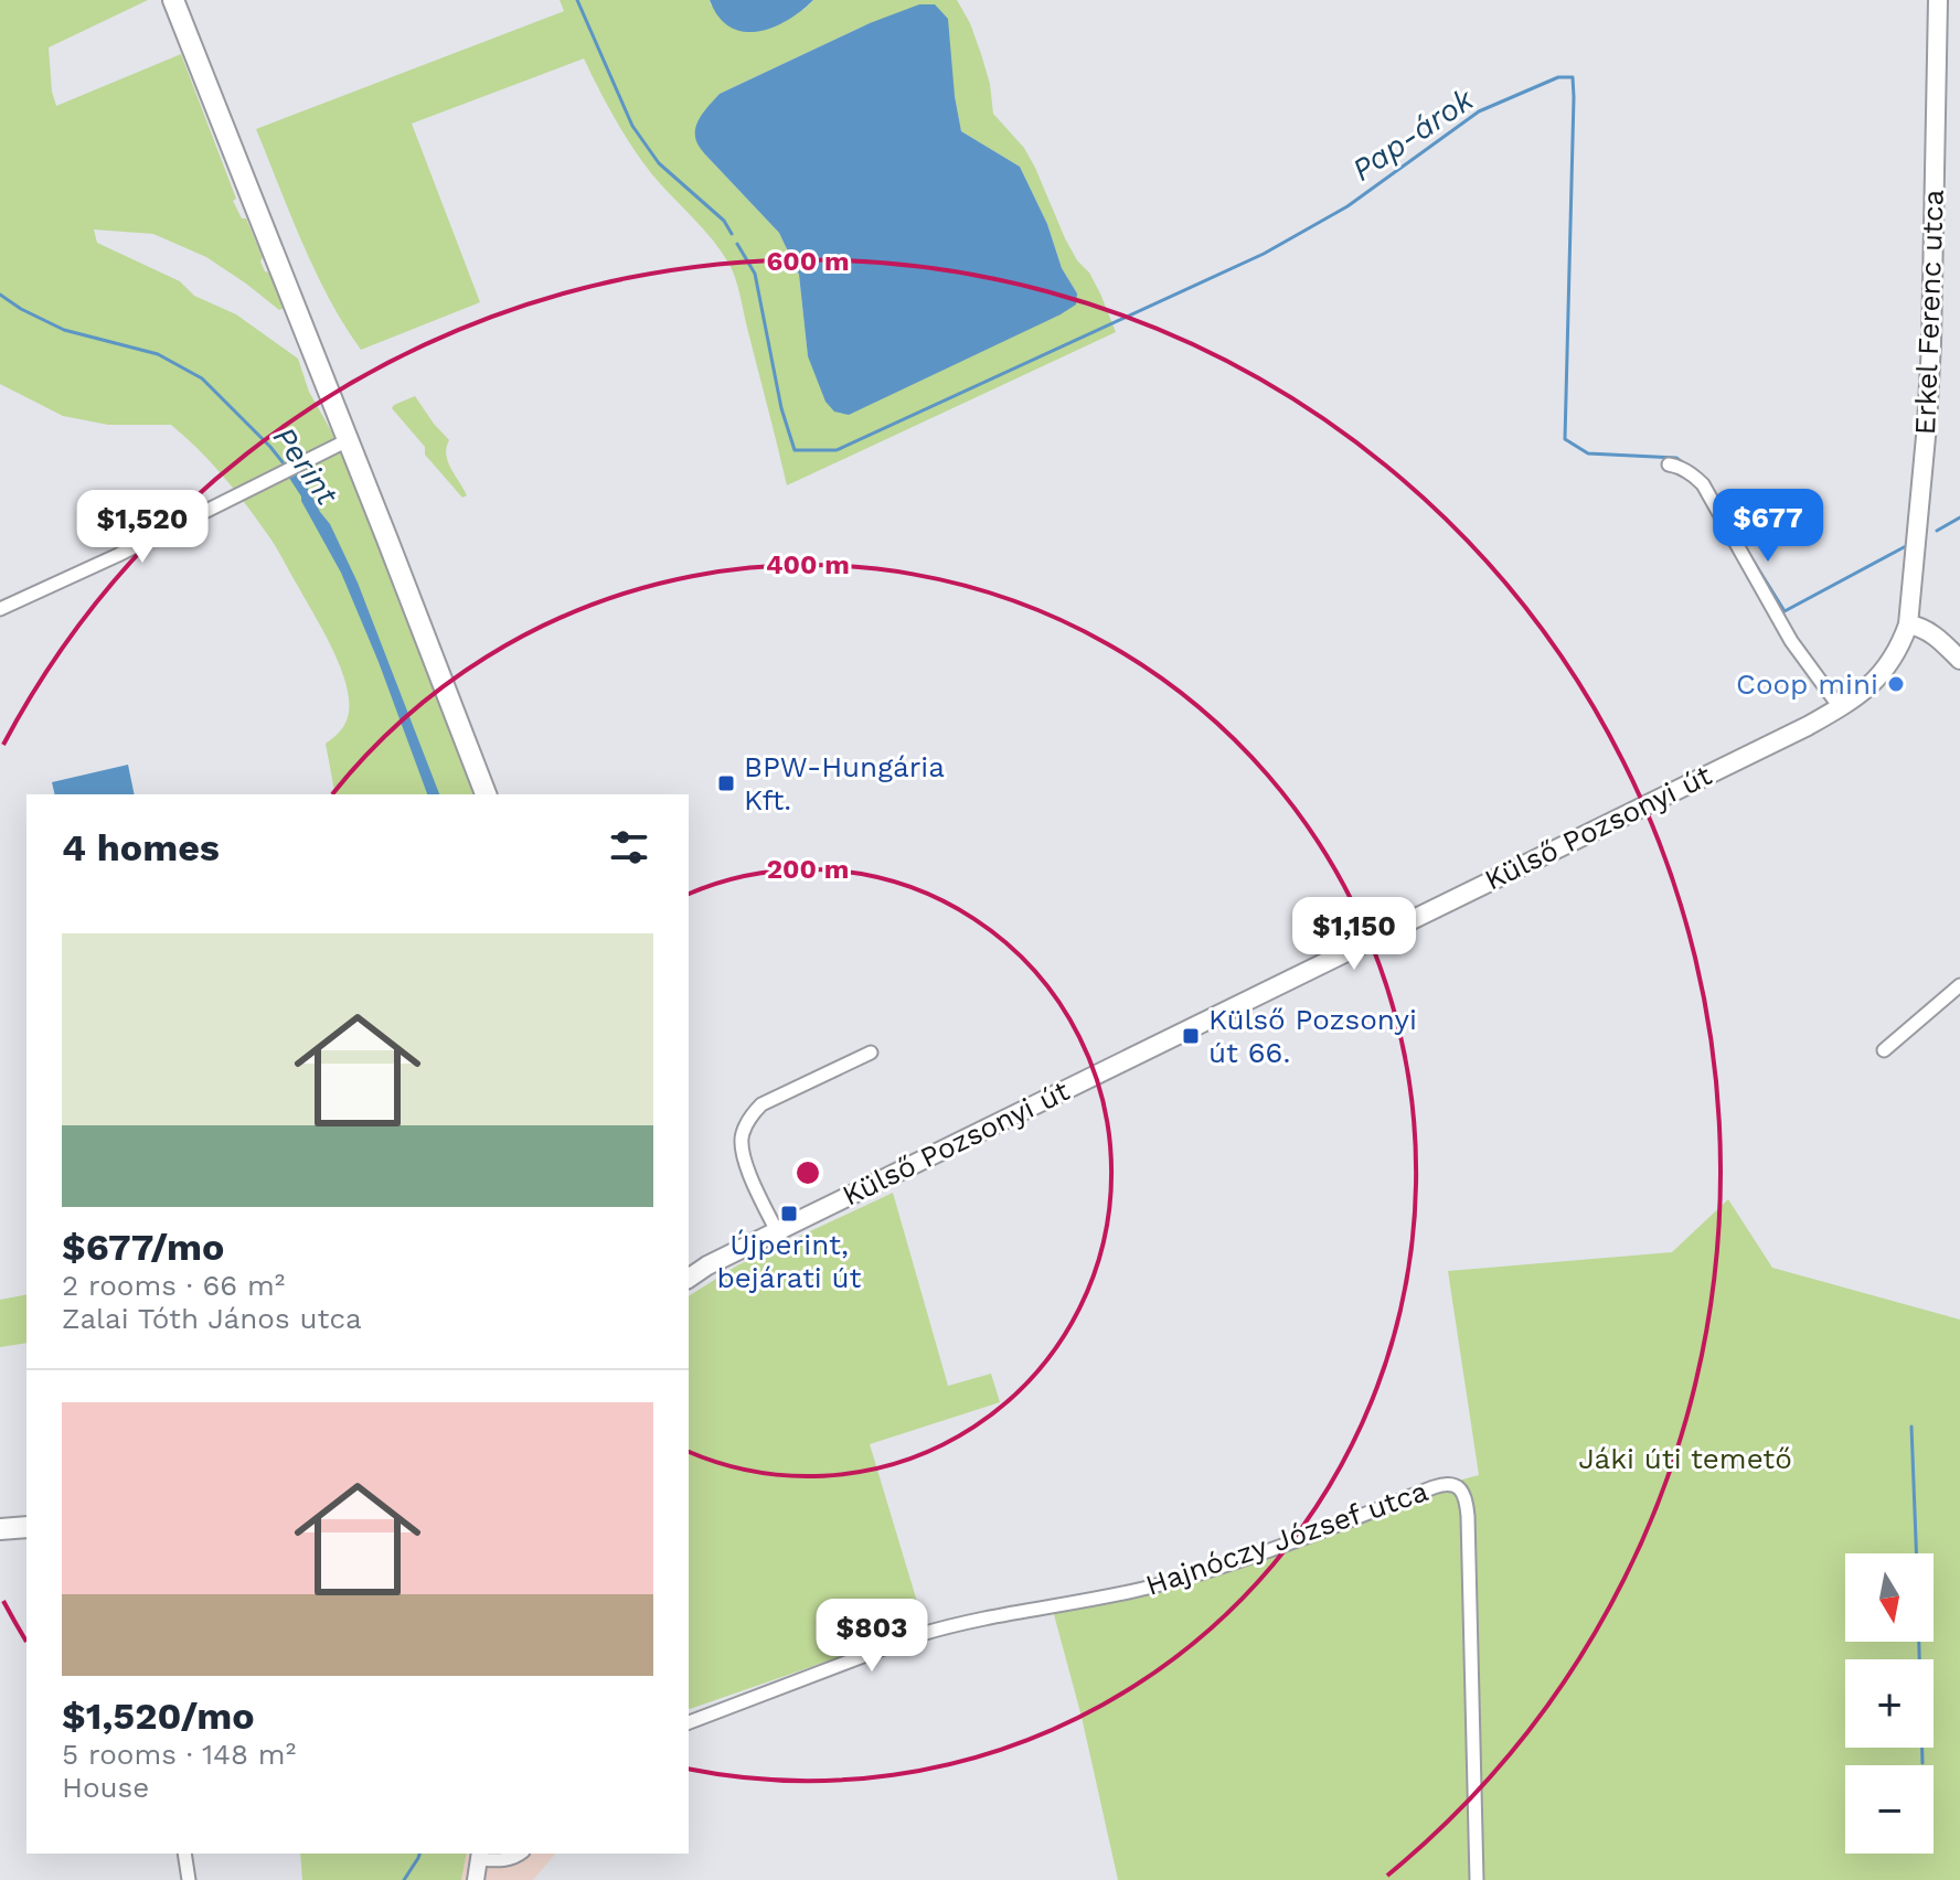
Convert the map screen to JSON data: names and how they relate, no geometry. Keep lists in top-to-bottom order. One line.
{"streets":{"main road":["Erkel Ferenc utca","Külső Pozsonyi út"],"street":["Hajnóczy József utca"]},"crossings":[["Erkel Ferenc utca","Külső Pozsonyi út"]],"water":["Pap-árok","Perint"],"parks":["Jáki úti temető"],"places":{"other":["Coop mini"],"transit":["BPW-Hungária Kft.","Külső Pozsonyi út 66.","Újperint, bejárati út"]},"north":"bottom","page":{"price":["$677","$1,520","$1,150","$803"],"heading":"4 homes","list":[{"name":"$677/mo","note":"2 rooms · 66 m² · Zalai Tóth János utca"},{"name":"$1,520/mo","note":"5 rooms · 148 m² · House"}],"map_buttons":["+","−"]},"rings":["600 m","400 m","200 m"]}
